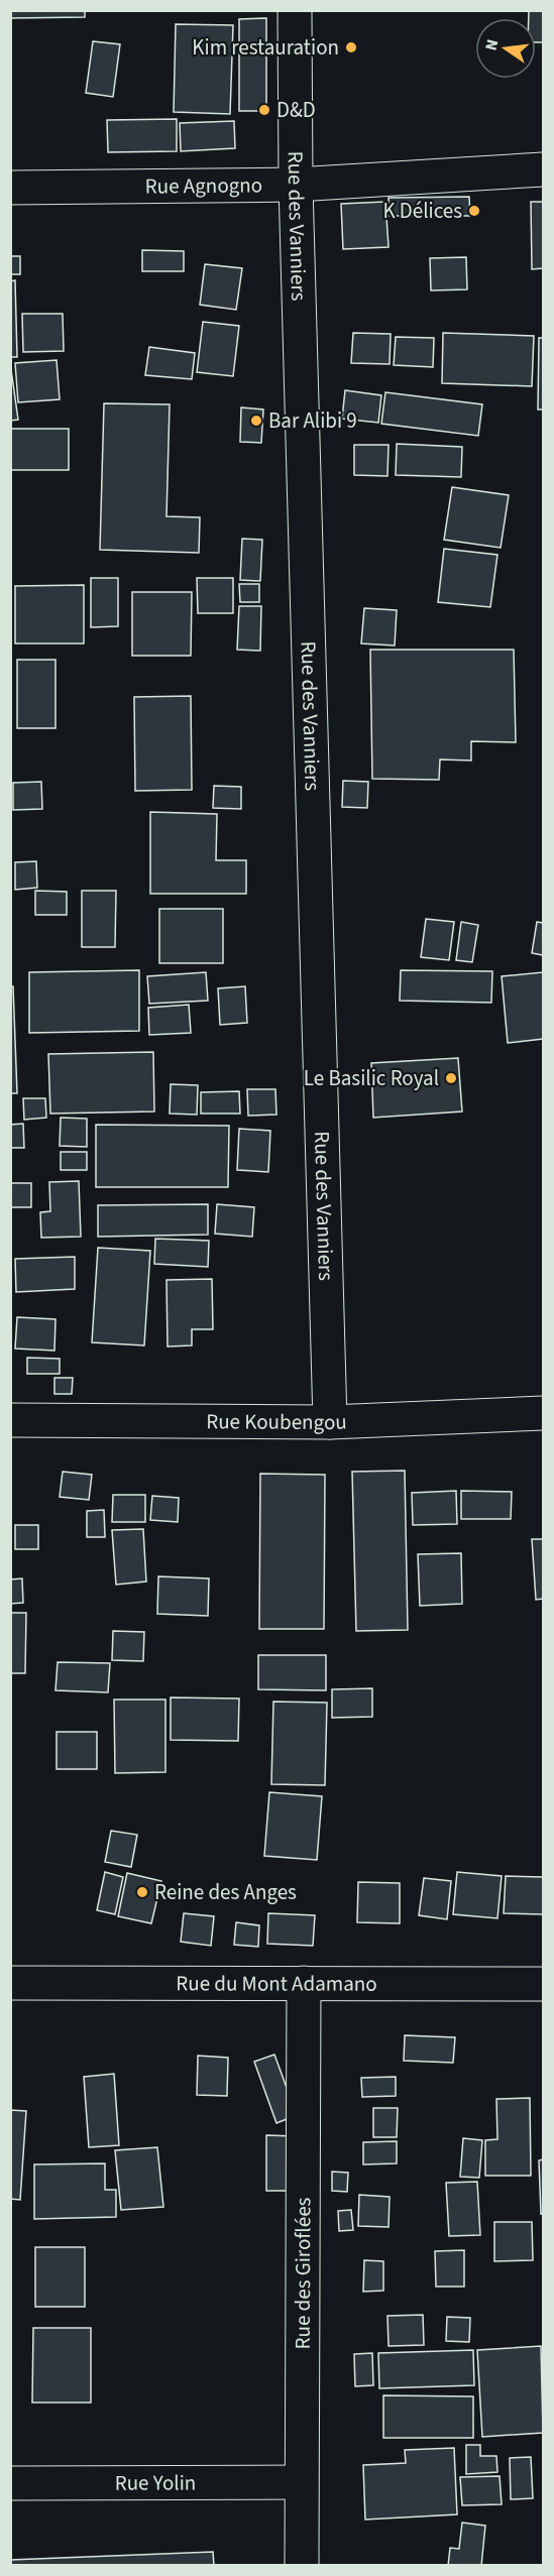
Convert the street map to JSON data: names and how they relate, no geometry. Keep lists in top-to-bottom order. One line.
{"streets":{"street":["Rue Agnogno","Rue des Vanniers","Rue Koubengou","Rue du Mont Adamano","Rue des Giroflées","Rue Yolin"]},"crossings":[["Rue Agnogno","Rue des Vanniers"],["Rue des Vanniers","Rue Koubengou"],["Rue du Mont Adamano","Rue des Giroflées"],["Rue des Giroflées","Rue Yolin"]],"places":["Kim restauration","D&D","K Délices","Bar Alibi 9","Le Basilic Royal","Reine des Anges"],"north":"left"}
